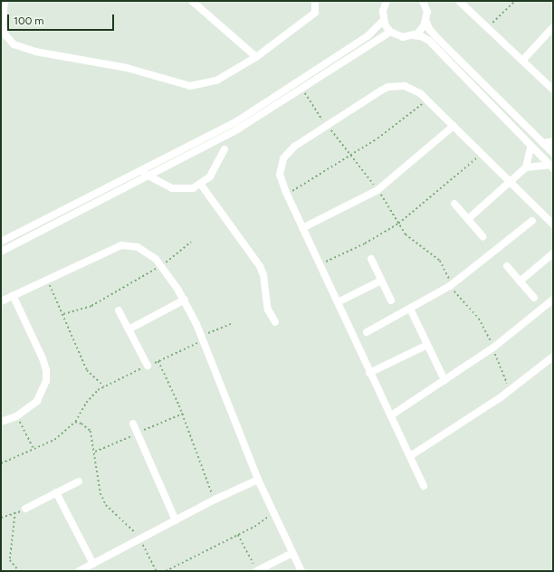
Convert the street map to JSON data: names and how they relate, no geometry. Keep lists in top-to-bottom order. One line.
{"scale_bar":"100 m"}
